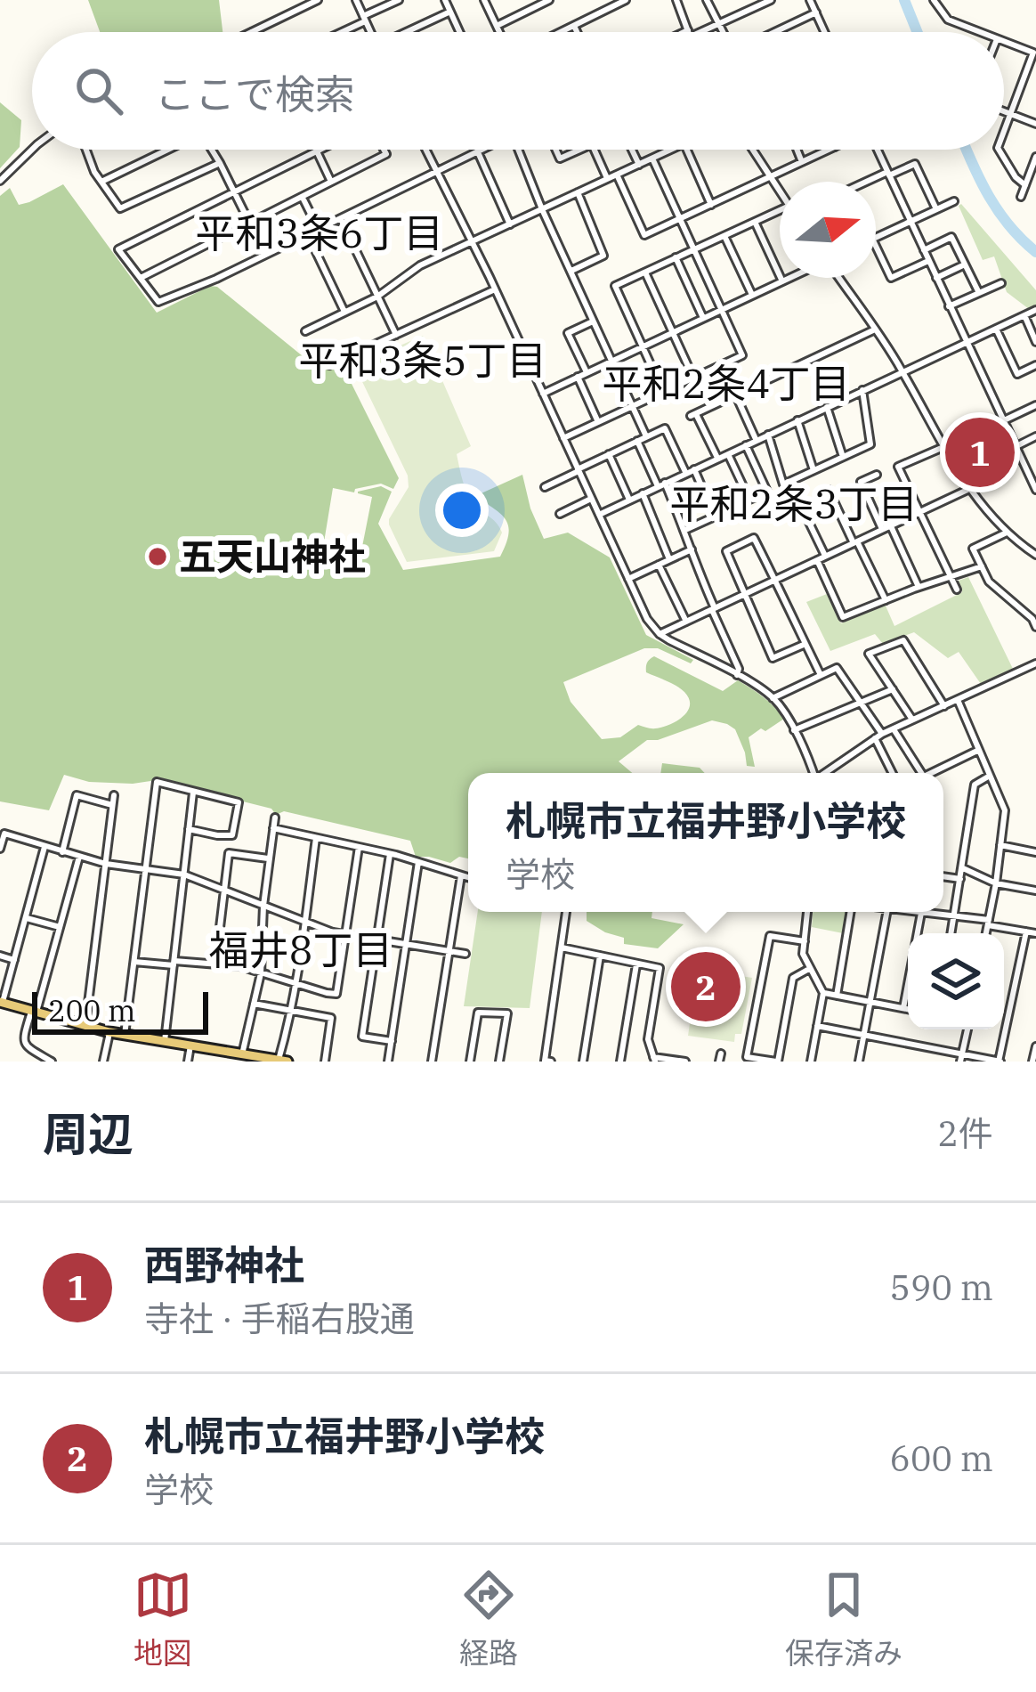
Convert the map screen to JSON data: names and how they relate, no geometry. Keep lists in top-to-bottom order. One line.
{"districts":["平和3条6丁目","平和3条5丁目","平和2条4丁目","平和2条3丁目","福井8丁目"],"places":["五天山神社"],"scale_bar":"200 m","north":"right","page":{"search":"ここで検索","pins":["1","2"],"popup":["札幌市立福井野小学校","学校"],"scale":"200 m","heading":["周辺","2件"],"list":[{"mark":"1","name":"西野神社","note":"寺社 · 手稲右股通","value":"590 m"},{"mark":"2","name":"札幌市立福井野小学校","note":"学校","value":"600 m"}],"nav":["地図","経路","保存済み"]}}
